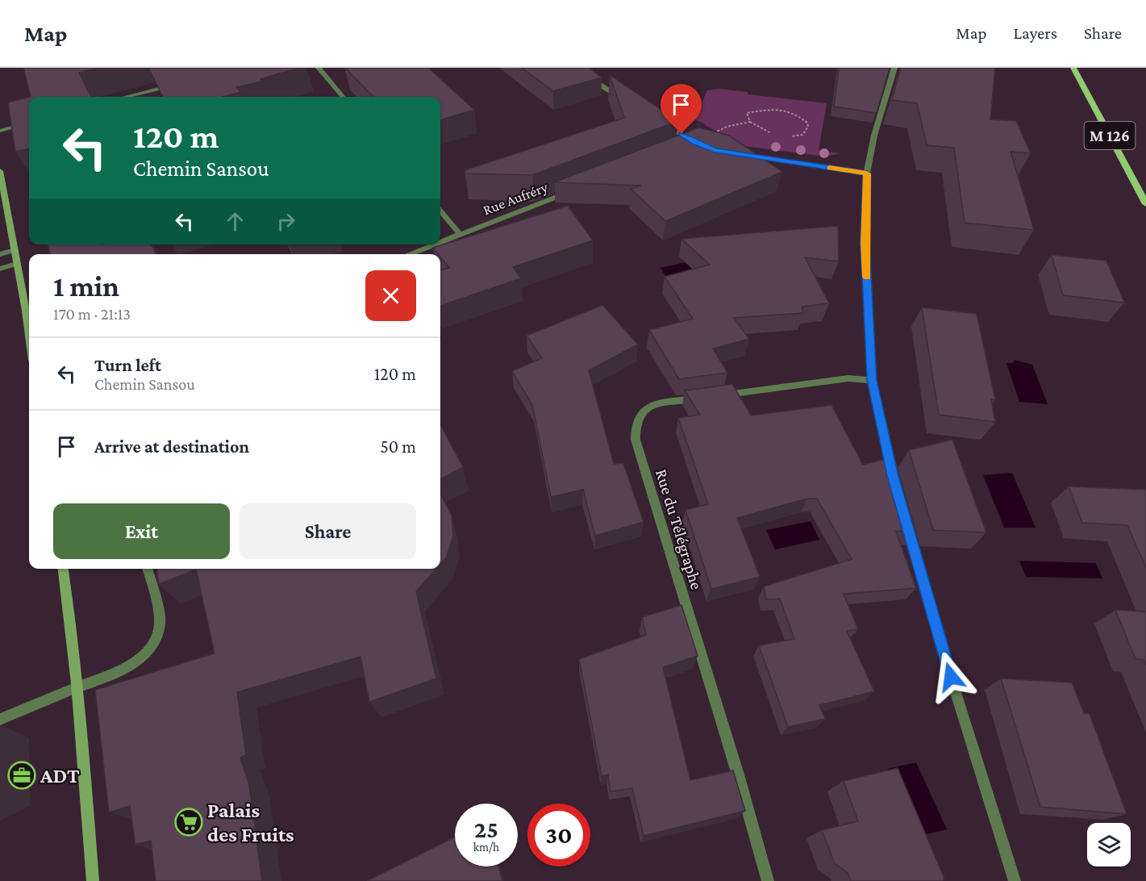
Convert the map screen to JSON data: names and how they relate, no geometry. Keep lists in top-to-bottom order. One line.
{"streets":{"main road":["M 126"],"street":["Rue Aufréry","Rue du Télégraphe"]},"places":{"office":["ADT"],"supermarket":["Palais des Fruits"]},"page":{"header":"Map","nav":["Map","Layers","Share"],"turn":["120 m","Chemin Sansou"],"heading":["1 min","170 m · 21:13"],"list":[{"name":"Turn left","note":"Chemin Sansou","value":"120 m"},{"name":"Arrive at destination","value":"50 m"}],"buttons":["Exit","Share"],"speed":"25 km/h","limit":"30"}}
